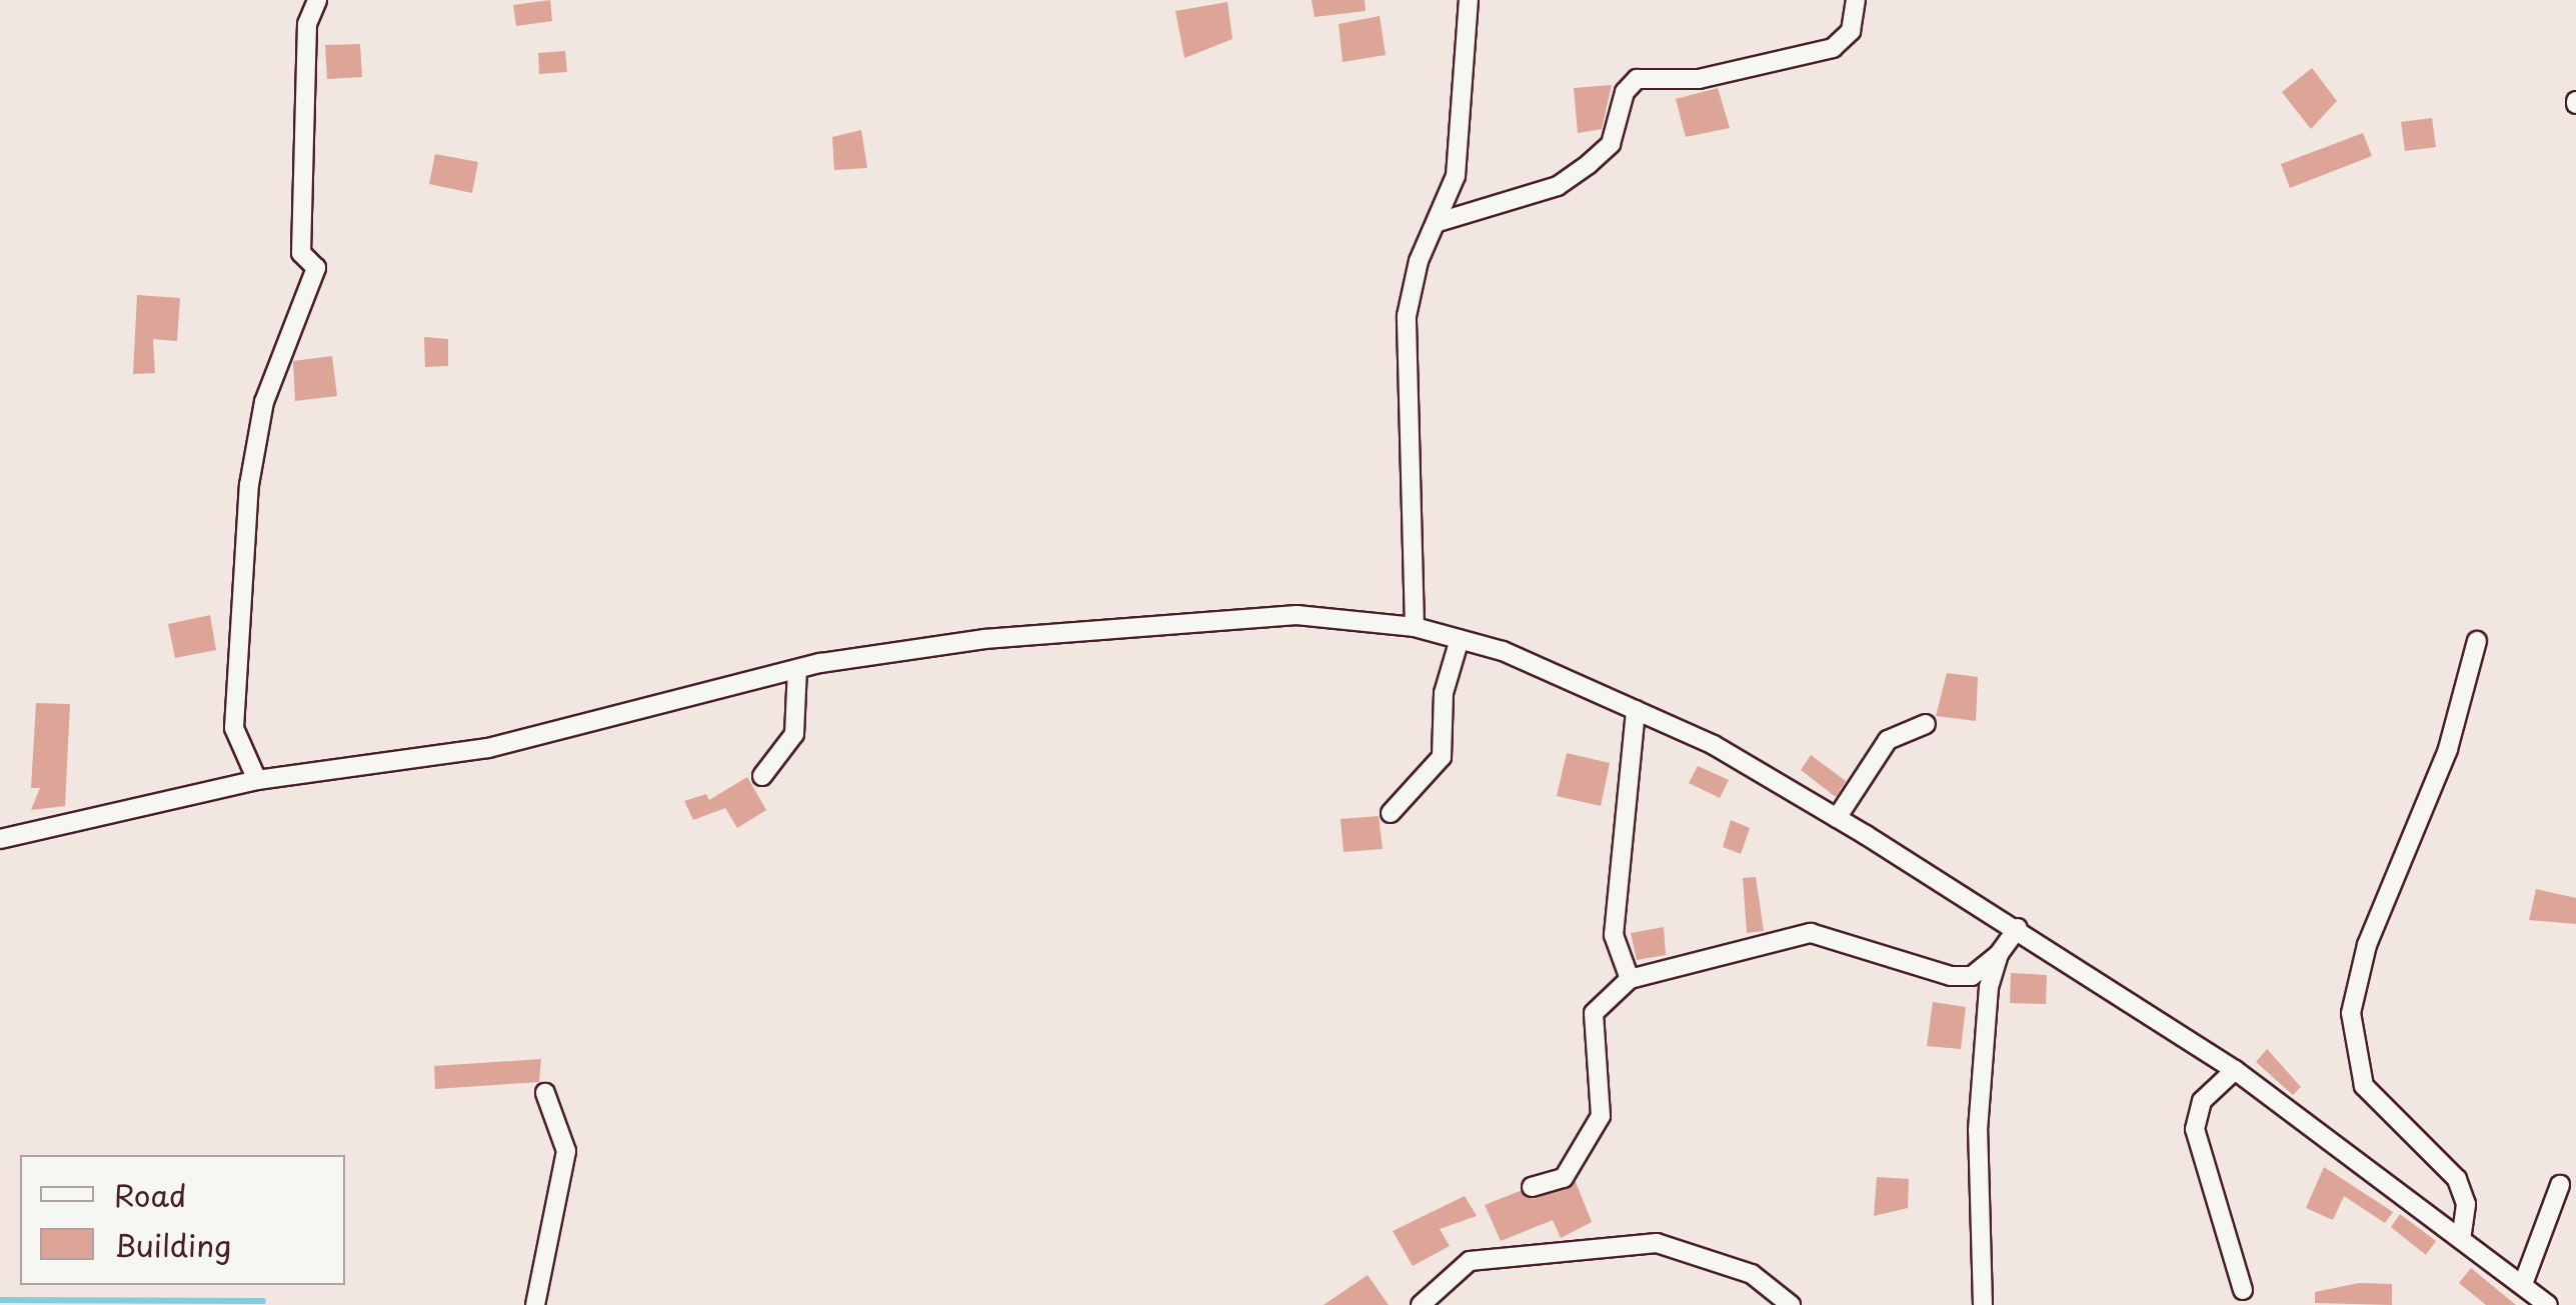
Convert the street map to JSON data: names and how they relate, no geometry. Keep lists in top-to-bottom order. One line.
{"legend":["Road","Building"]}
